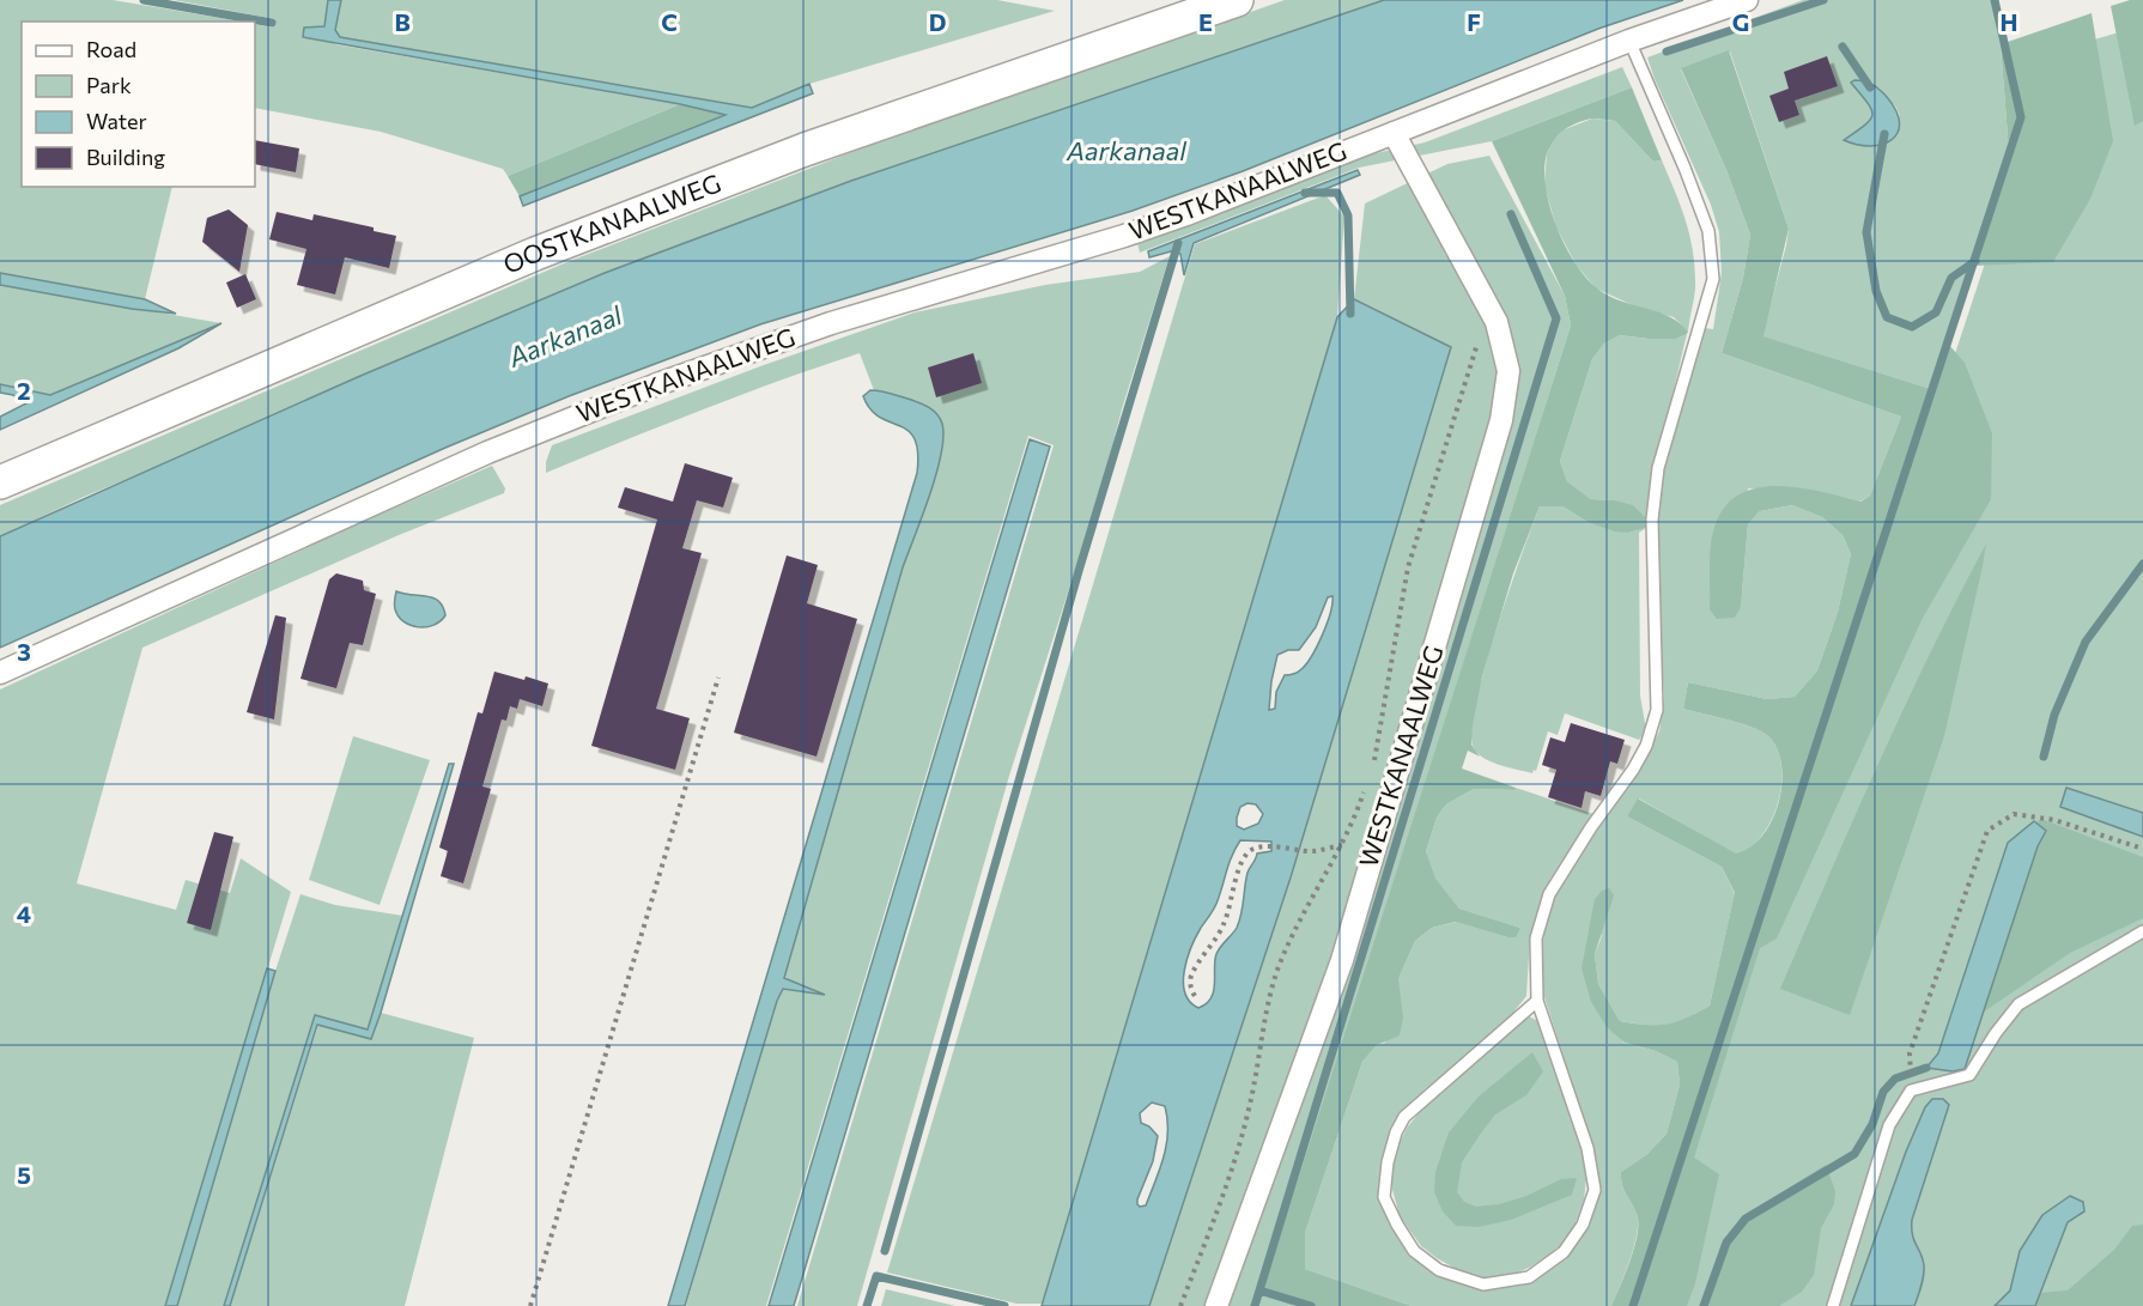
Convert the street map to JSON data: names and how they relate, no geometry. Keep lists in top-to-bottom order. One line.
{"streets":{"main road":["OOSTKANAALWEG"],"street":["WESTKANAALWEG"]},"water":["Aarkanaal"],"legend":["Road","Park","Water","Building"],"grid":{"columns":["B","C","D","E","F","G","H"],"rows":["2","3","4","5"]}}
